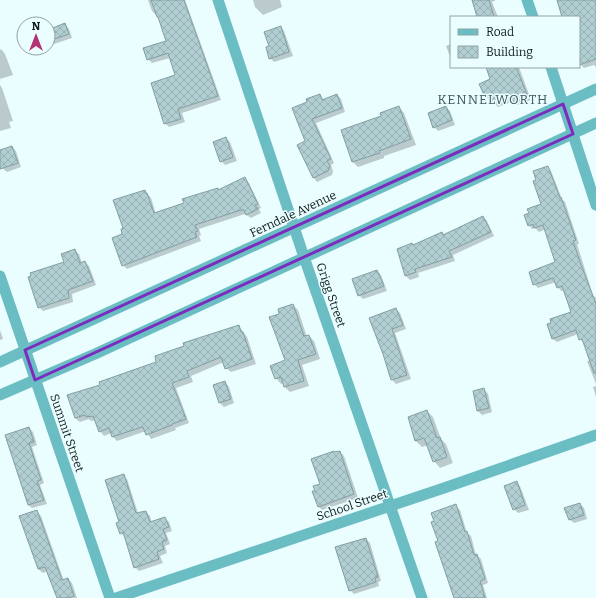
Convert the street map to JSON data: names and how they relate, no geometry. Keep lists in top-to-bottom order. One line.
{"streets":{"street":["Ferndale Avenue","Grigg Street","Summit Street","School Street"]},"crossings":[["Ferndale Avenue","Grigg Street"],["Ferndale Avenue","Summit Street"],["Grigg Street","School Street"]],"districts":["KENNELWORTH"],"legend":["Road","Building"],"north":"top"}
